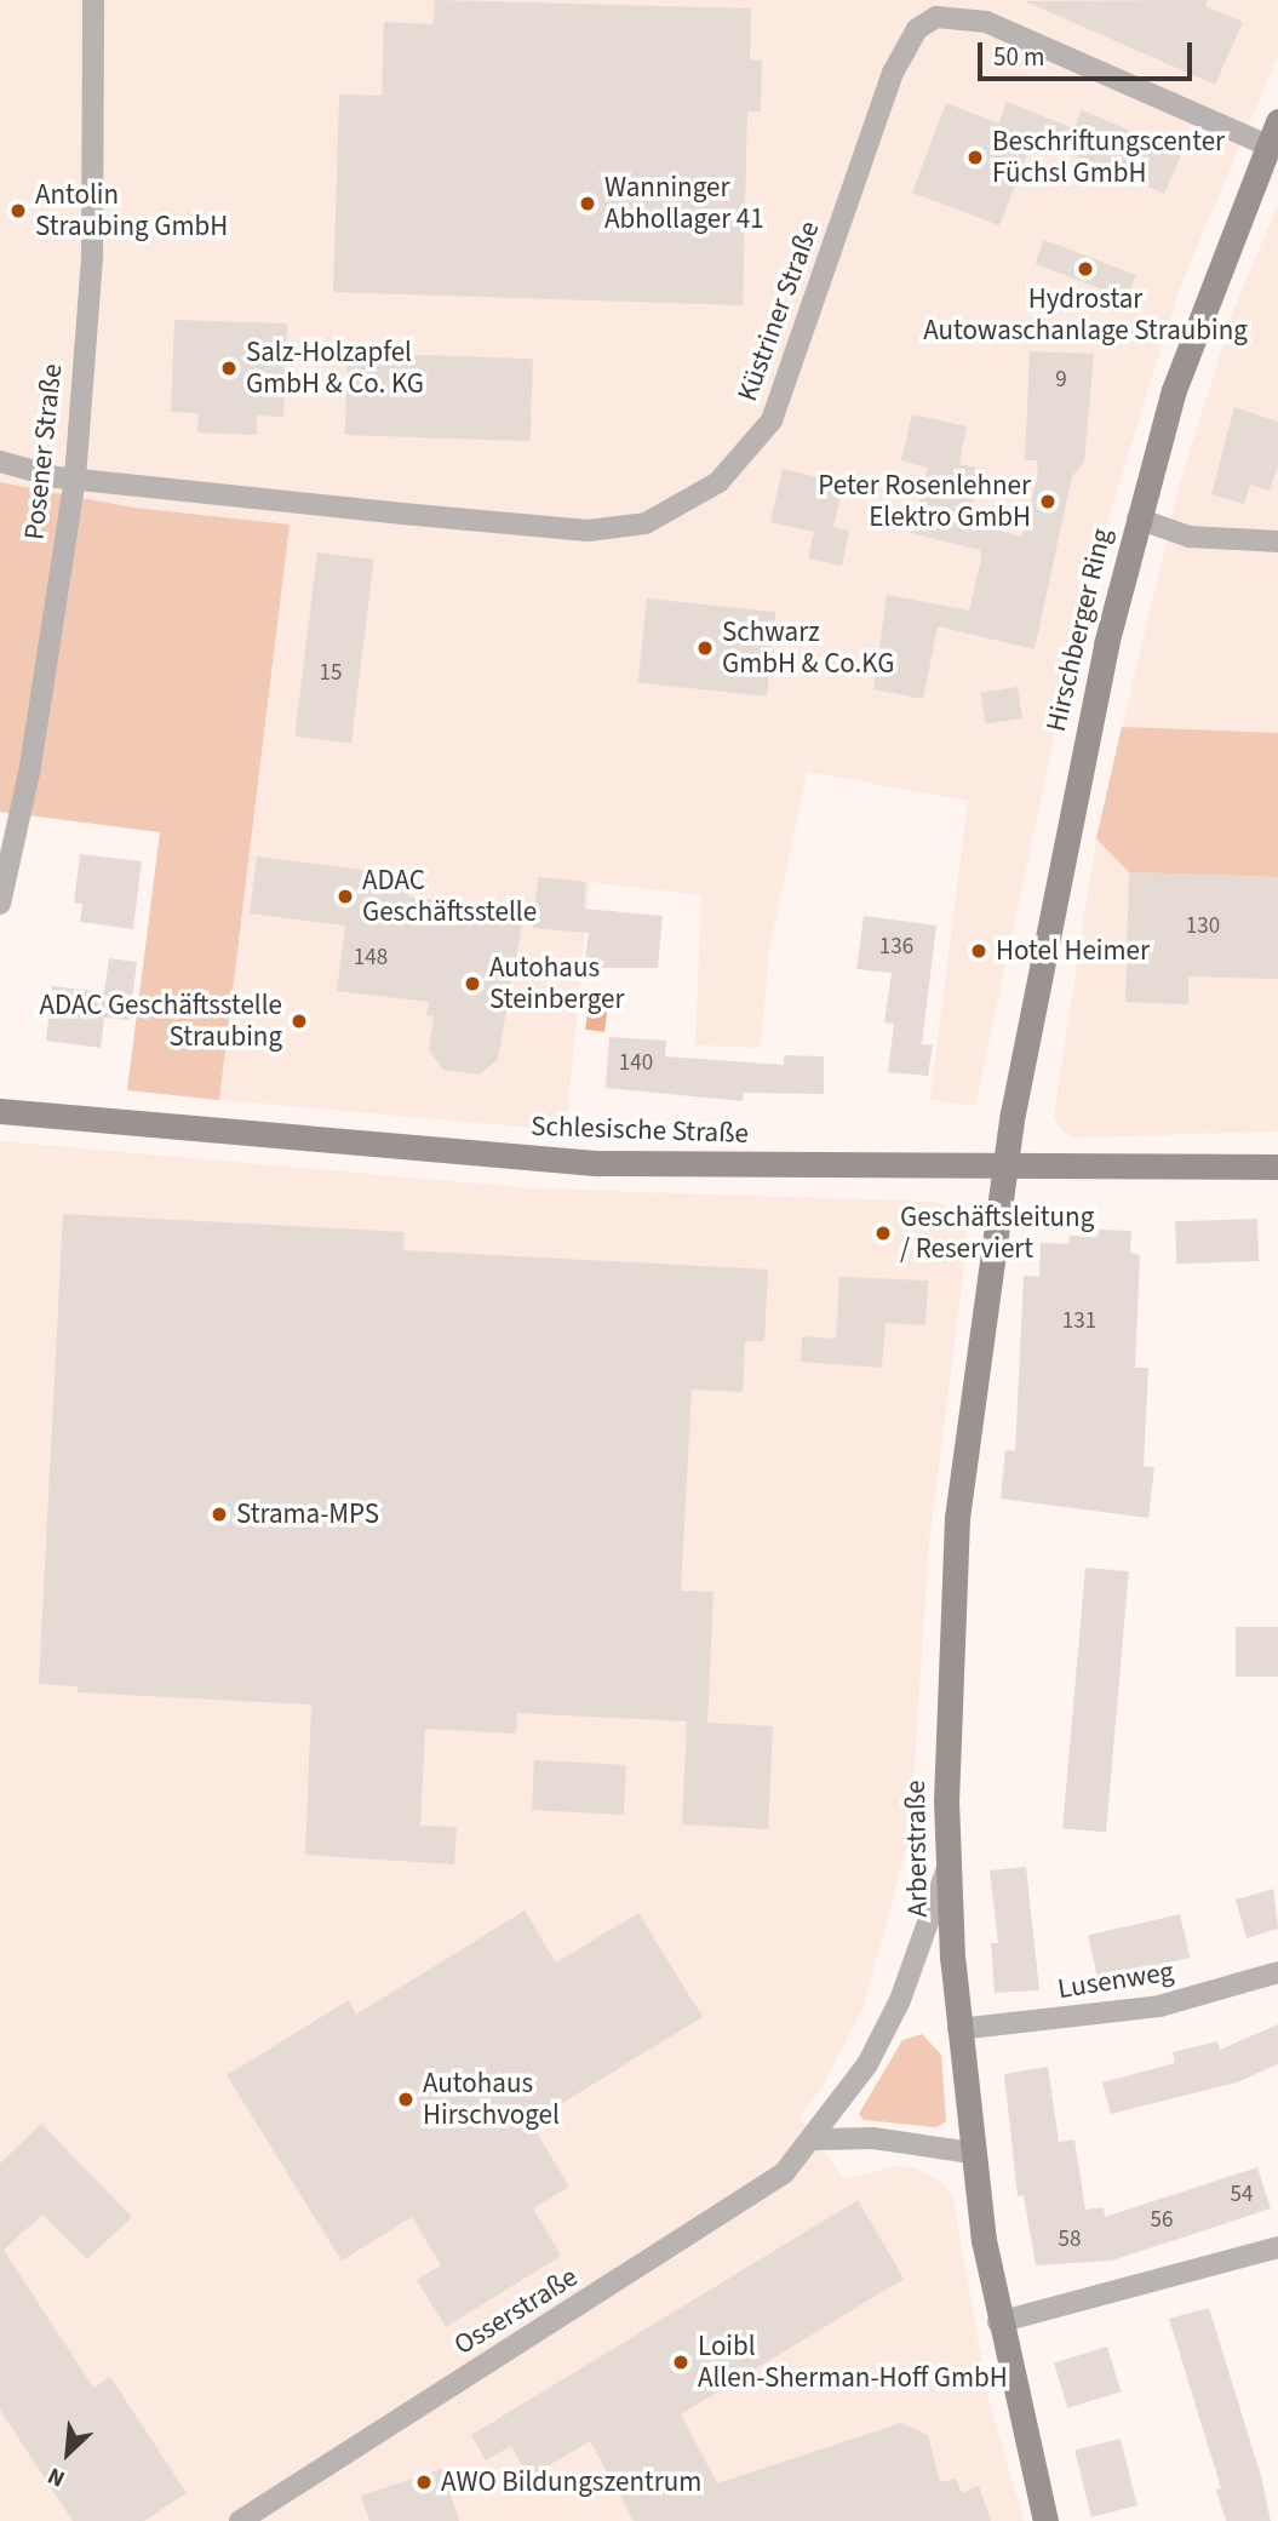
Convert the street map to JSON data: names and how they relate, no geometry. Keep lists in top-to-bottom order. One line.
{"streets":{"street":["Küstriner Straße","Posener Straße","Hirschberger Ring","Schlesische Straße","Arberstraße","Lusenweg","Osserstraße"]},"crossings":[["Küstriner Straße","Posener Straße"],["Küstriner Straße","Hirschberger Ring"],["Hirschberger Ring","Schlesische Straße"],["Hirschberger Ring","Arberstraße"],["Schlesische Straße","Arberstraße"],["Arberstraße","Lusenweg"],["Arberstraße","Osserstraße"]],"places":["Beschriftungscenter Füchsl GmbH","Wanninger Abhollager 41","Antolin Straubing GmbH","Hydrostar Autowaschanlage Straubing","Salz-Holzapfel GmbH & Co. KG","Peter Rosenlehner Elektro GmbH","Schwarz GmbH & Co.KG","ADAC Geschäftsstelle","Hotel Heimer","Autohaus Steinberger","ADAC Geschäftsstelle Straubing","Geschäftsleitung / Reserviert","Strama-MPS","Autohaus Hirschvogel","Loibl Allen-Sherman-Hoff GmbH","AWO Bildungszentrum"],"house_numbers":["9","15","130","136","148","140","131","54","56","58"],"scale_bar":"50 m","north":"bottom left"}
